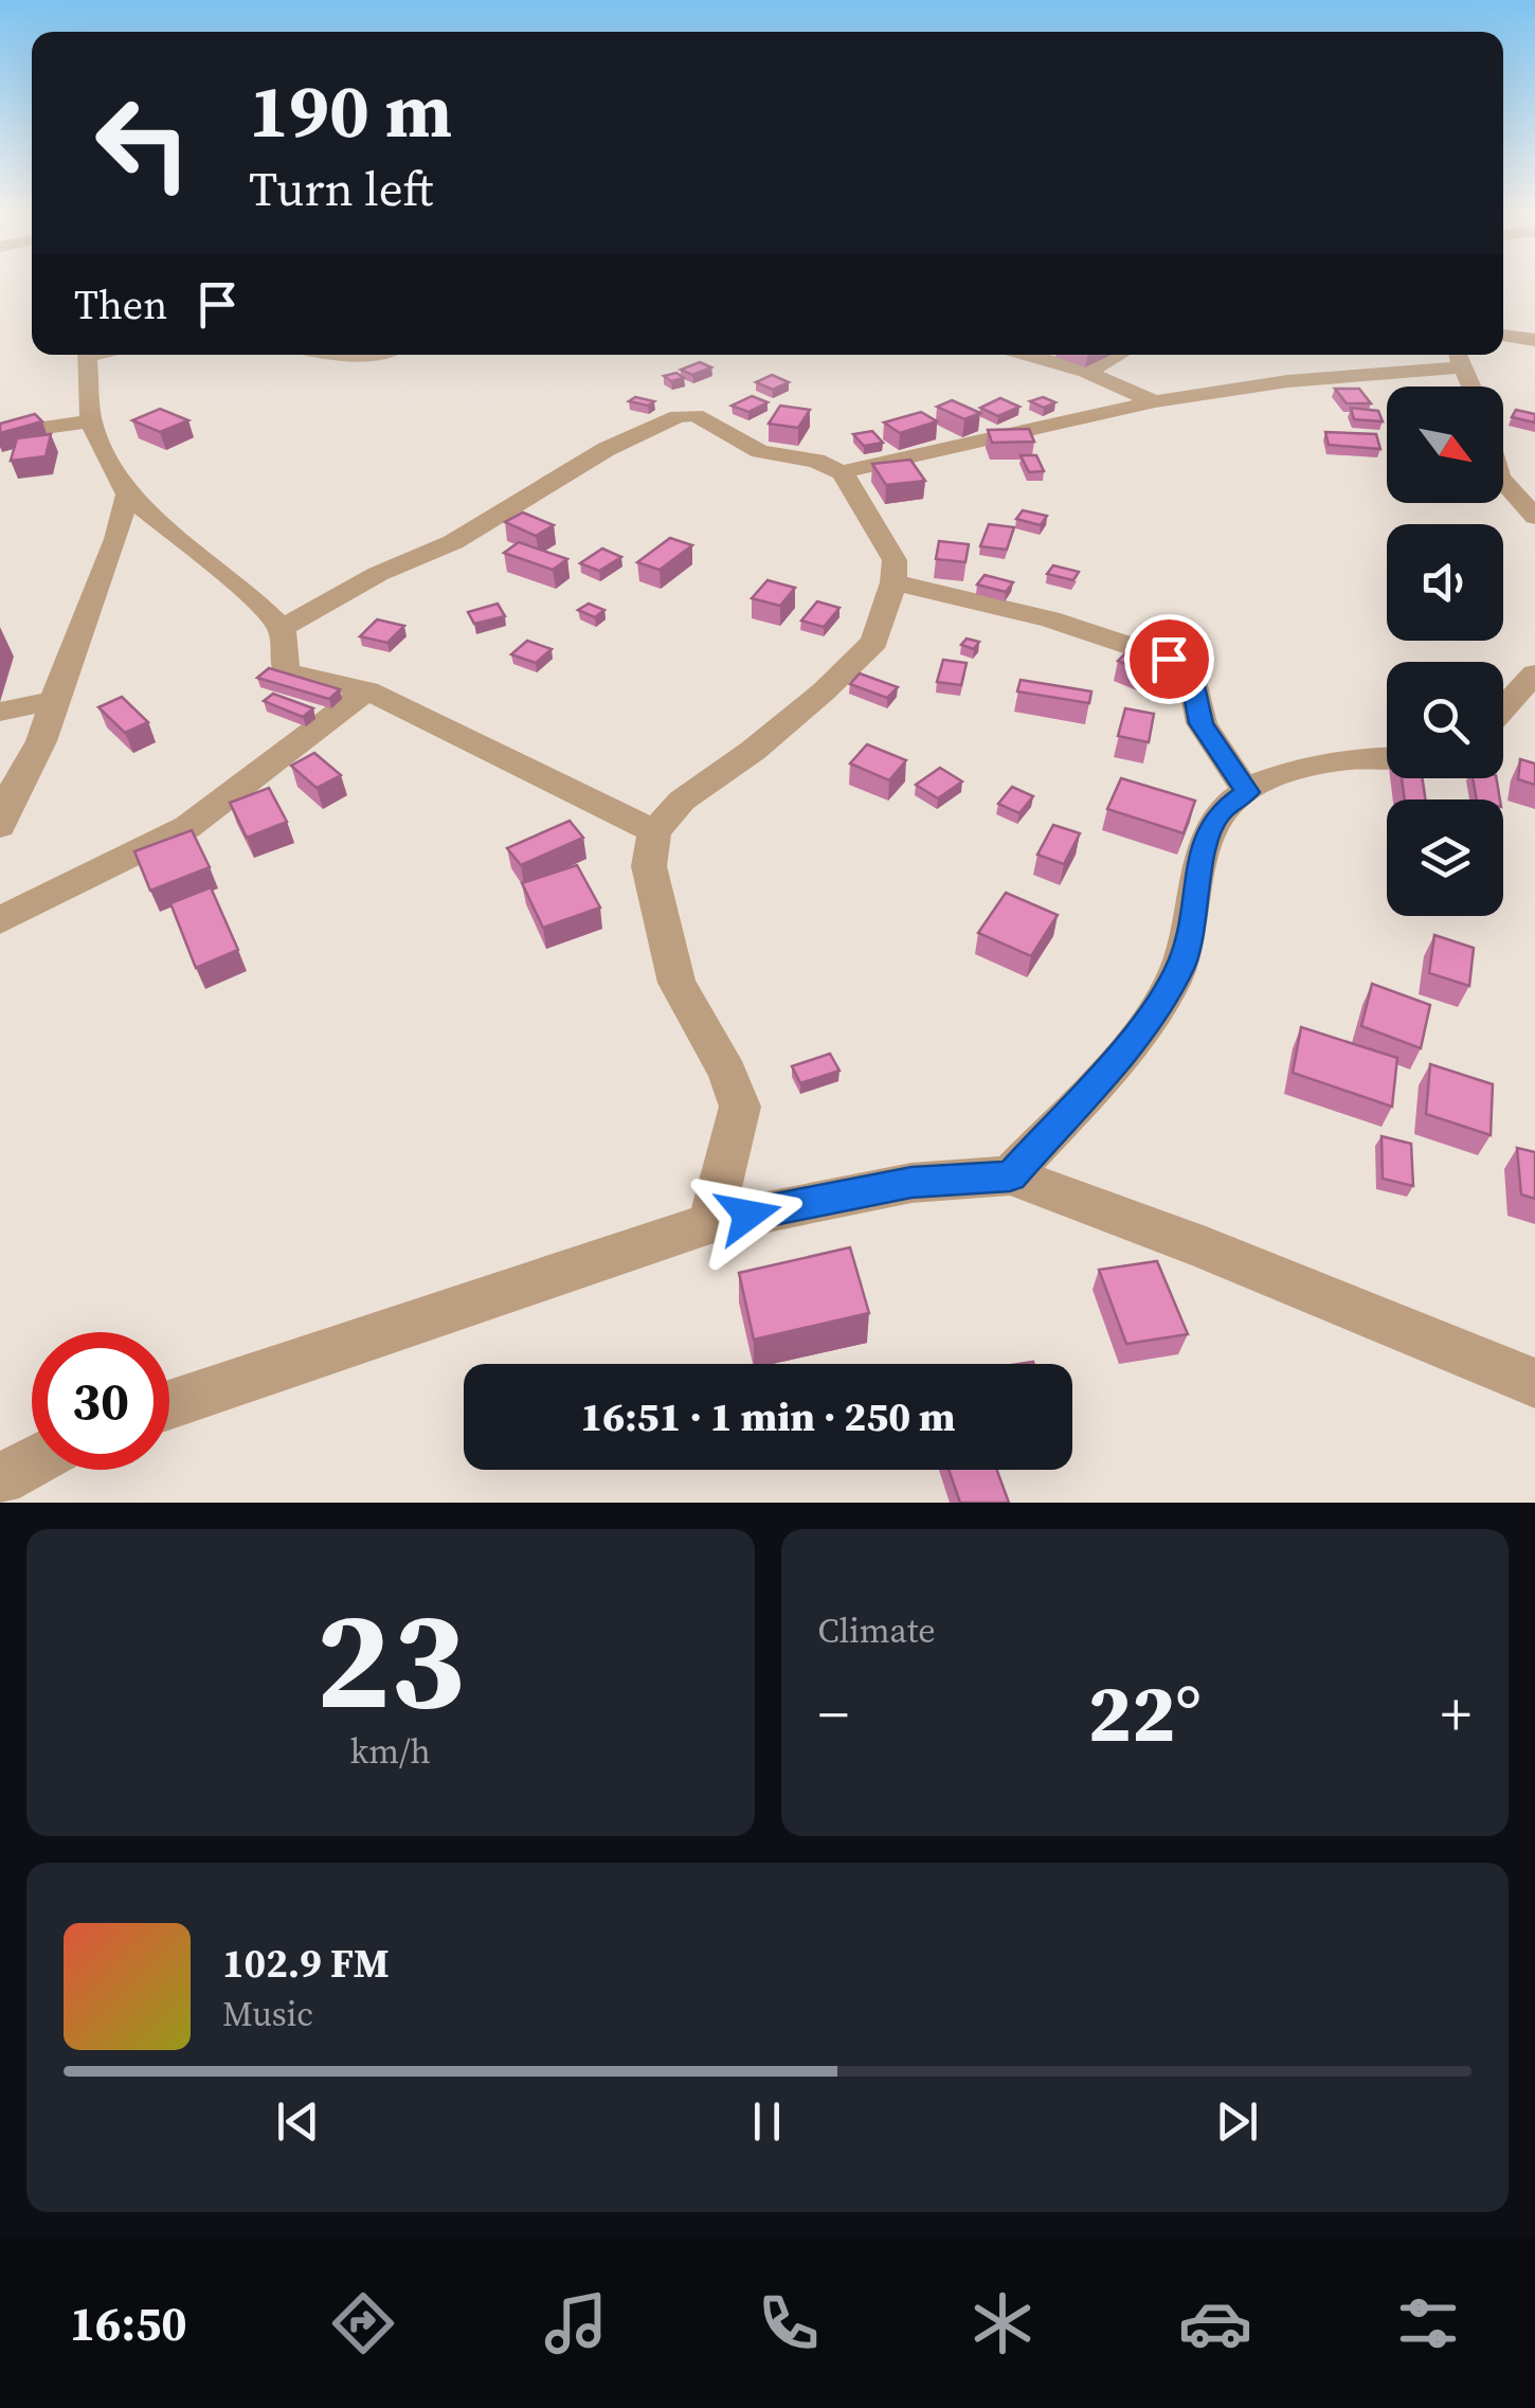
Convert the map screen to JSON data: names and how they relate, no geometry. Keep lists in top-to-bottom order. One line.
{"north":"bottom right","page":{"turn":["190 m","Turn left"],"then":"Then","limit":"30","trip":"16:51 · 1 min · 250 m","tile":[["23","km/h"],"Climate"],"heat":["−","22°","+"],"song":["102.9 FM","Music"],"tabs":"16:50"}}
